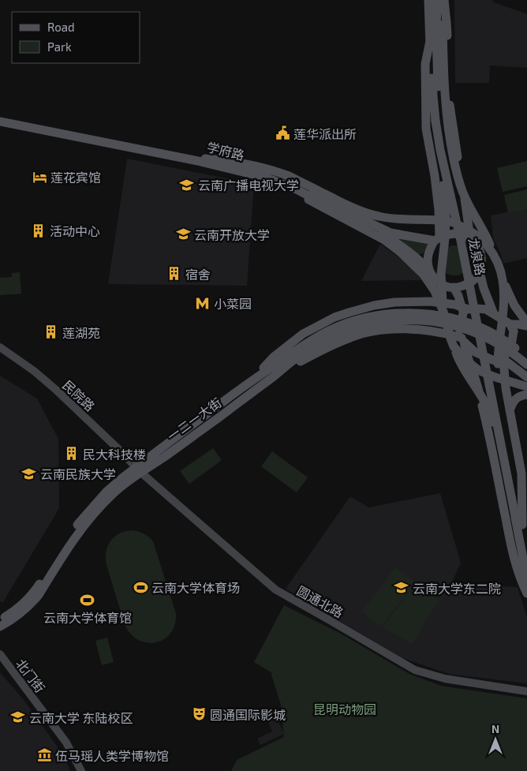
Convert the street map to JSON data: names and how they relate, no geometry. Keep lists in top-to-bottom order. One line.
{"streets":{"main road":["学府路","龙泉路","民院路","一二一大街","圆通北路","北门街"]},"crossings":[["民院路","一二一大街"],["民院路","圆通北路"],["一二一大街","圆通北路"]],"parks":["昆明动物园"],"places":{"public building":["莲华派出所"],"hotel":["莲花宾馆"],"school or university":["云南广播电视大学","云南开放大学","云南民族大学","云南大学东二院","云南大学 东陆校区"],"building":["活动中心","宿舍","莲湖苑","民大科技楼"],"metro station":["小菜园"],"sports":["云南大学体育场","云南大学体育馆"],"theatre":["圆通国际影城"],"museum":["伍马瑶人类学博物馆"]},"legend":["Road","Park"],"north":"top"}
